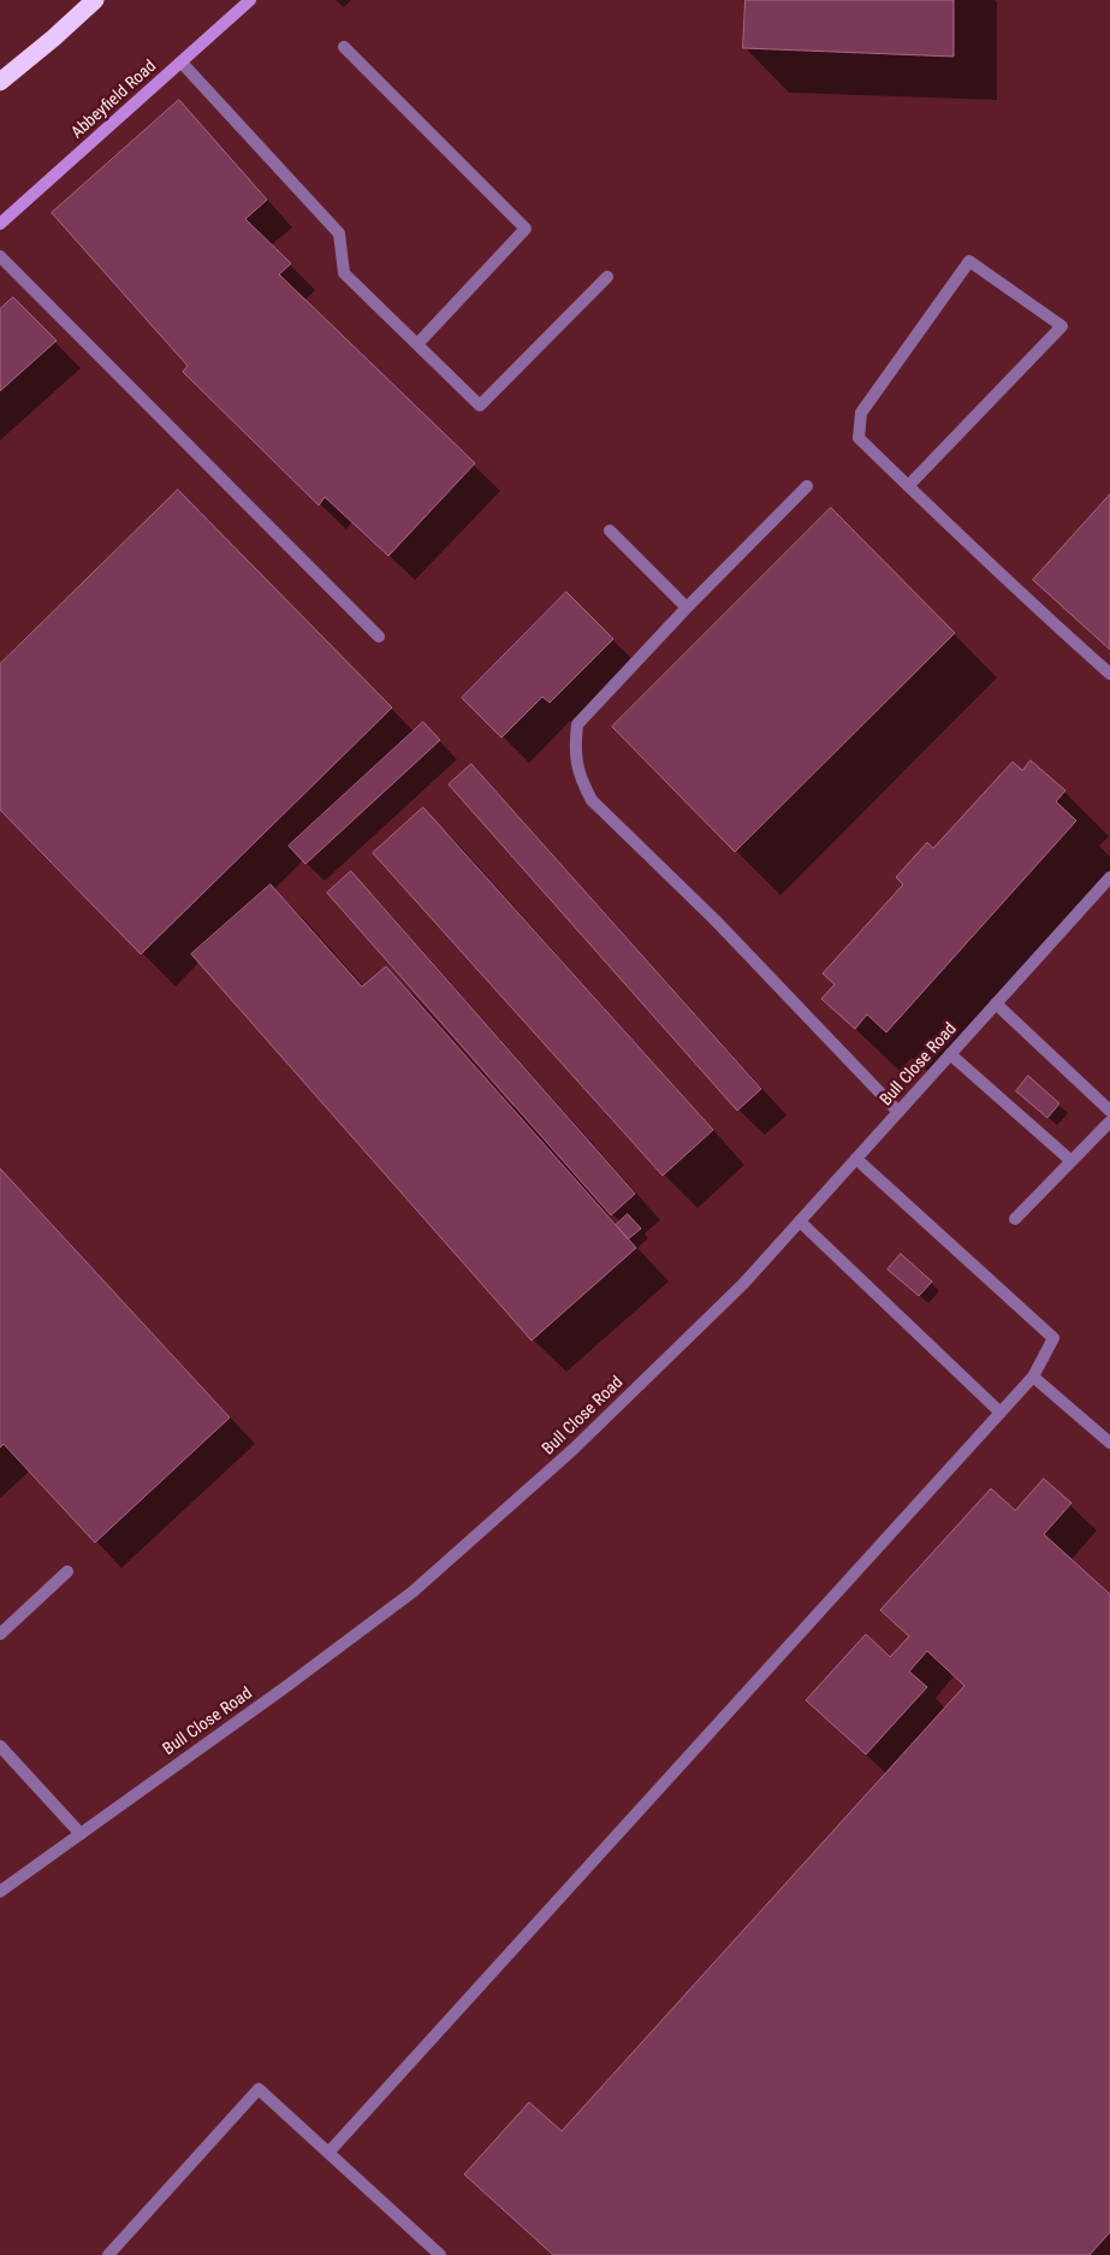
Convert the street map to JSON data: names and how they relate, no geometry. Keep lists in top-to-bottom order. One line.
{"streets":{"street":["Abbeyfield Road","Bull Close Road"]}}
